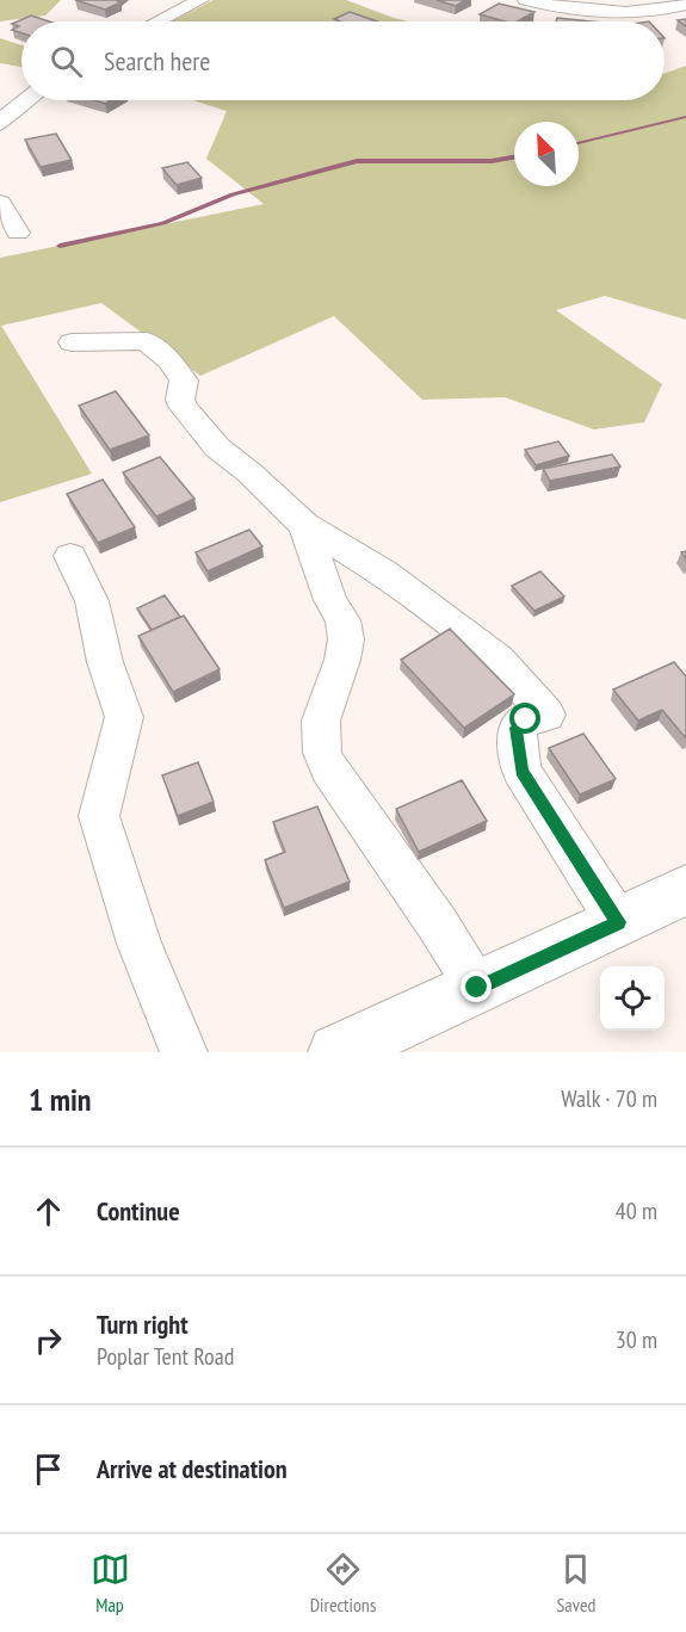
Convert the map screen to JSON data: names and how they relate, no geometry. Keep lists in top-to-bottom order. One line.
{"north":"top left","page":{"search":"Search here","heading":["1 min","Walk · 70 m"],"list":[["Continue","40 m"],["Turn right","Poplar Tent Road","30 m"],"Arrive at destination"],"nav":["Map","Directions","Saved"]}}
